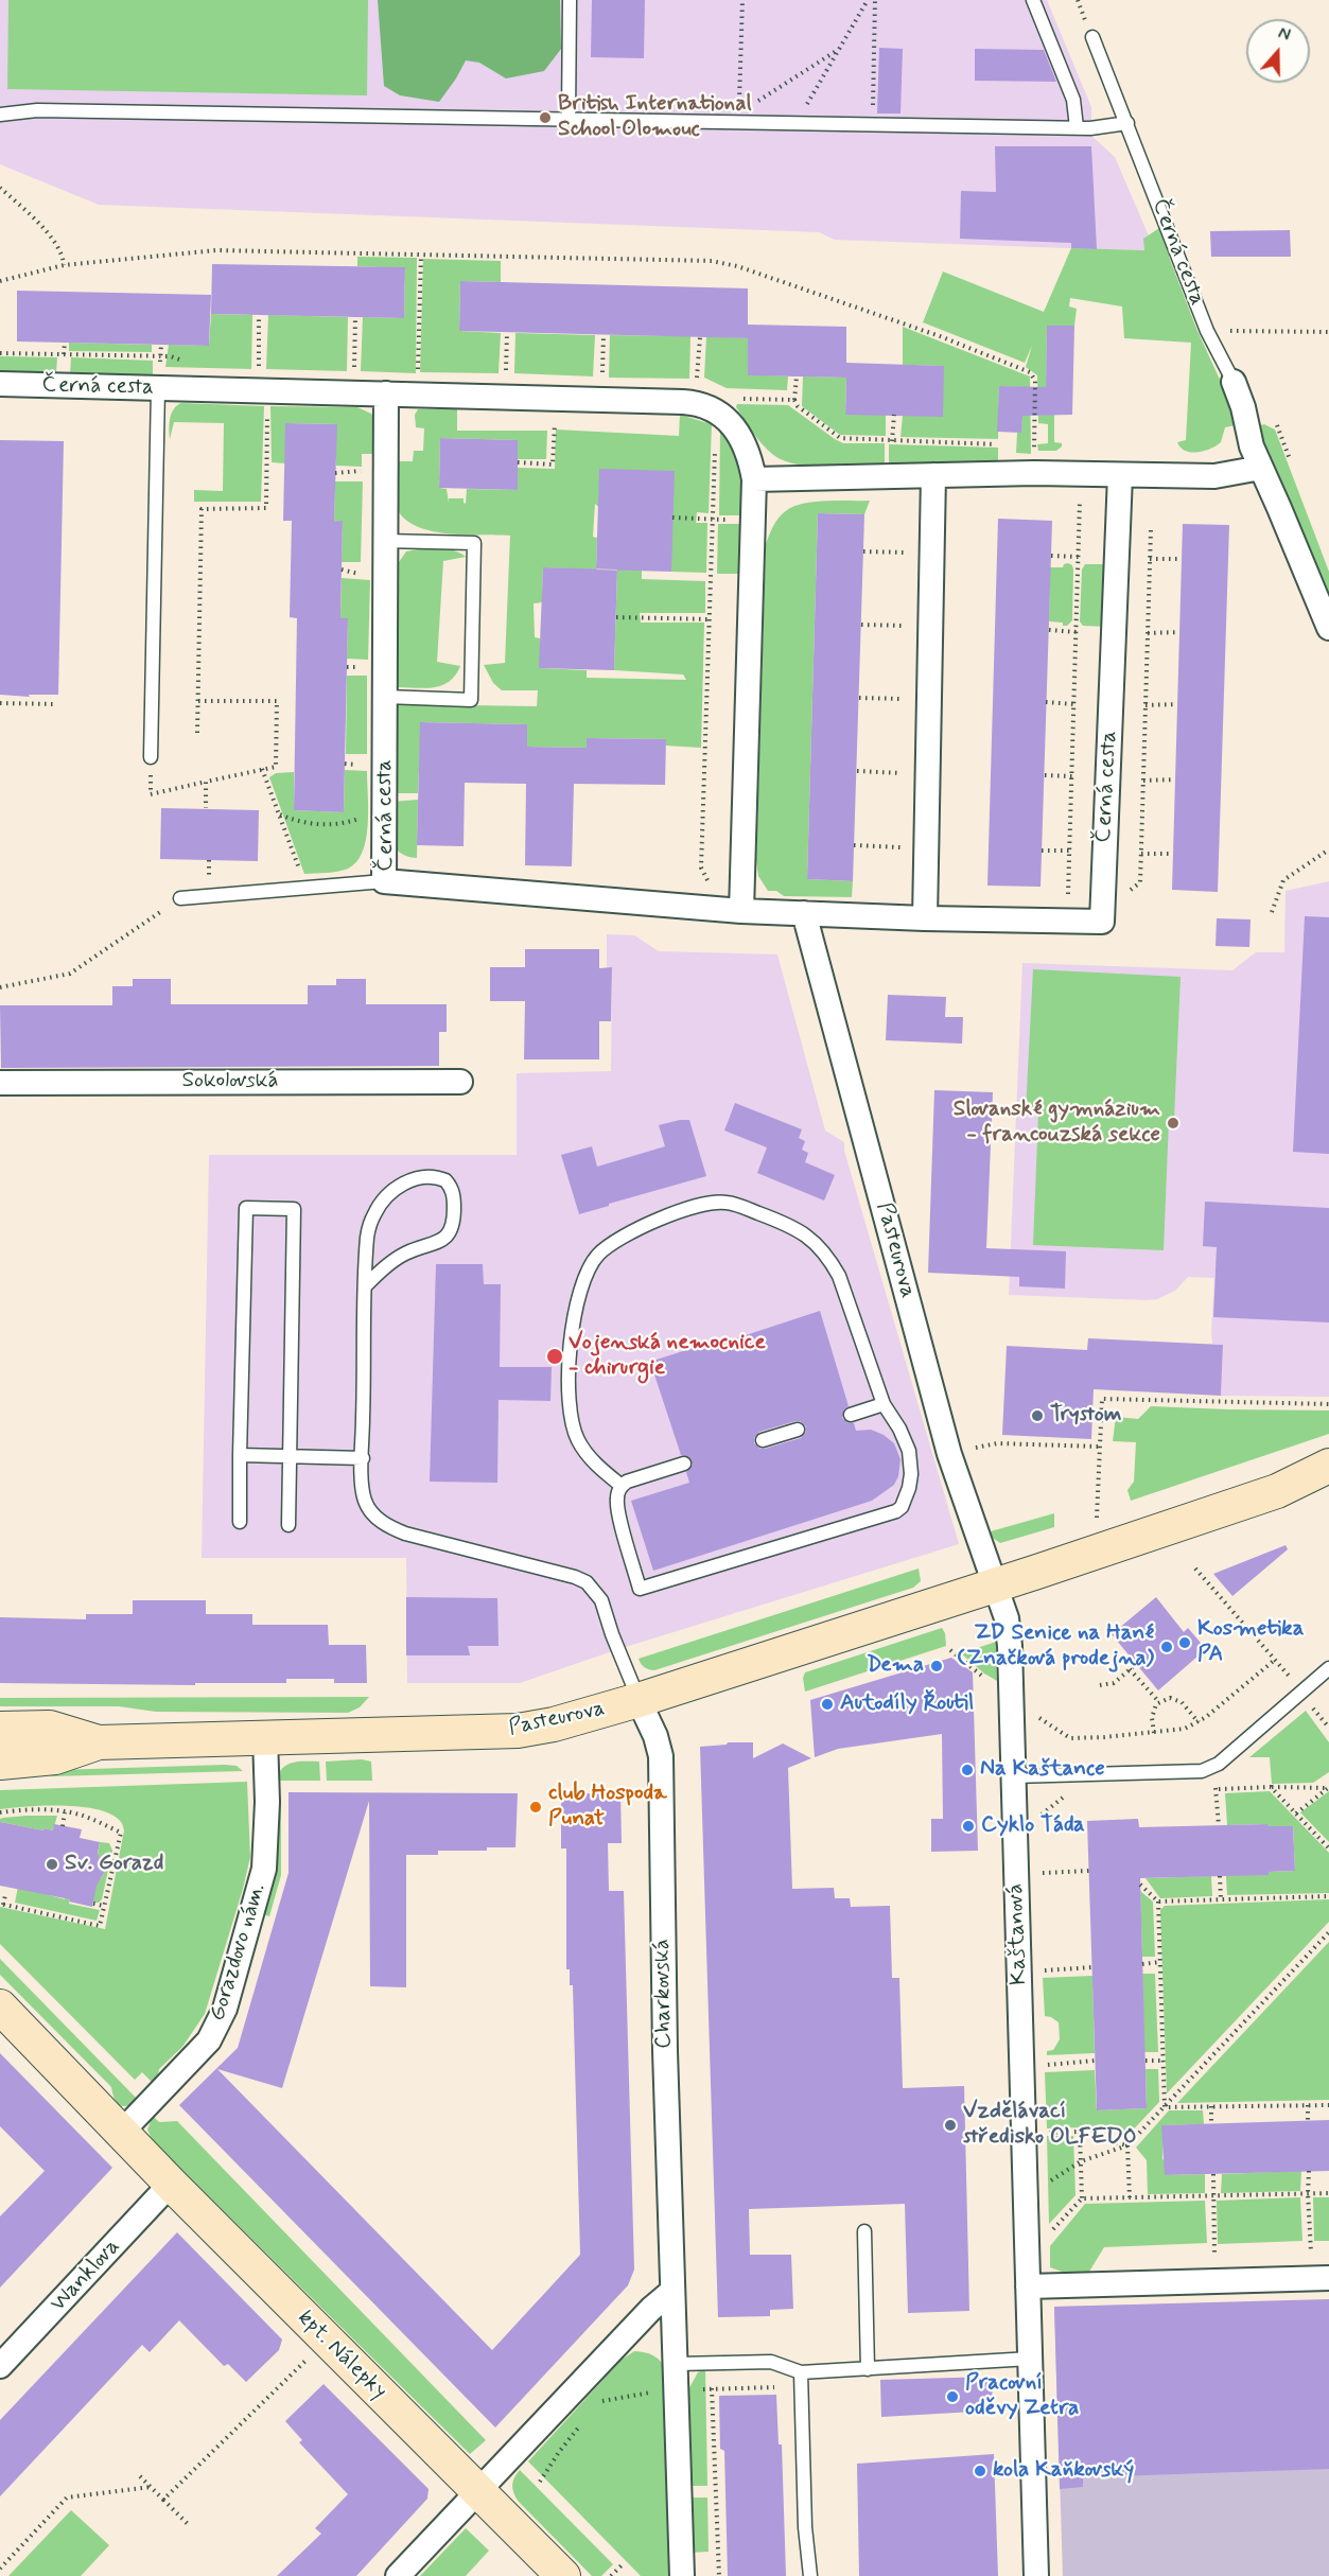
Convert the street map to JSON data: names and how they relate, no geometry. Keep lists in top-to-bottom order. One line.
{"streets":{"main road":["Pasteurova","kpt. Nálepky"],"street":["Černá cesta","Sokolovská","Kaštanová","Gorazdovo nám.","Charkovská","Wanklova"]},"crossings":[["Černá cesta","Pasteurova"],["Pasteurova","Kaštanová"],["Pasteurova","Gorazdovo nám."],["Pasteurova","Charkovská"],["Gorazdovo nám.","kpt. Nálepky"],["Wanklova","kpt. Nálepky"]],"places":["British International School Olomouc","Slovanské gymnázium - francouzská sekce","Vojenská nemocnice - chirurgie","Trystom","Kosmetika PA","ZD Senice na Hané (Značková prodejna)","Dema","Autodíly Řoutil","Na Kaštance","club Hospoda Punat","Cyklo Táda","Sv. Gorazd","Vzdělávací středisko OLFEDO","Pracovní oděvy Zetra","kola Kaňkovský"],"north":"top"}
